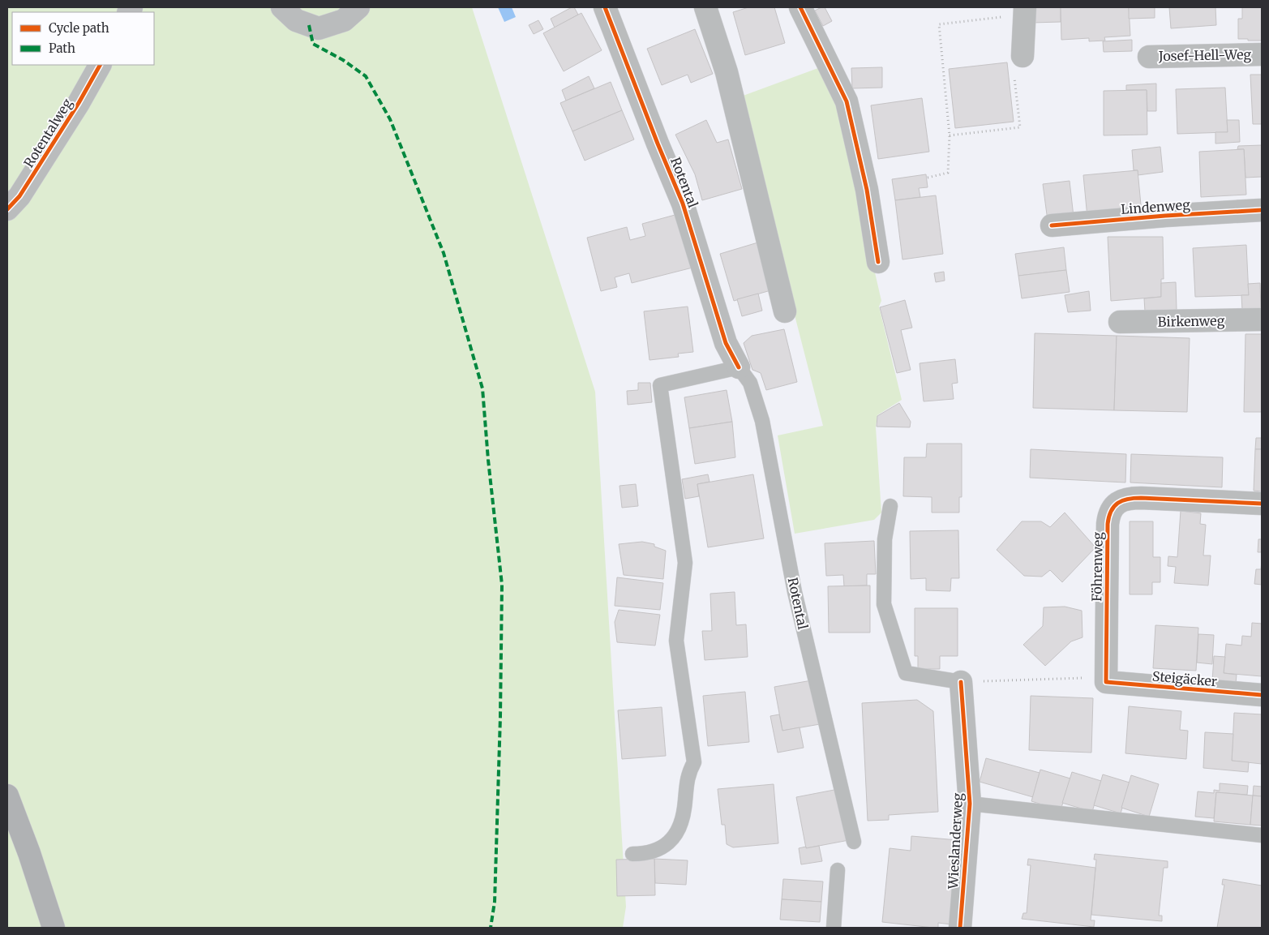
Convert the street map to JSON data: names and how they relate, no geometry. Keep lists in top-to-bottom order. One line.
{"streets":{"street":["Josef-Hell-Weg","Rotentalweg","Rotental","Lindenweg","Birkenweg","Föhrenweg","Steigäcker","Wieslanderweg"]},"crossings":[["Föhrenweg","Steigäcker"]],"legend":["Cycle path","Path"]}
